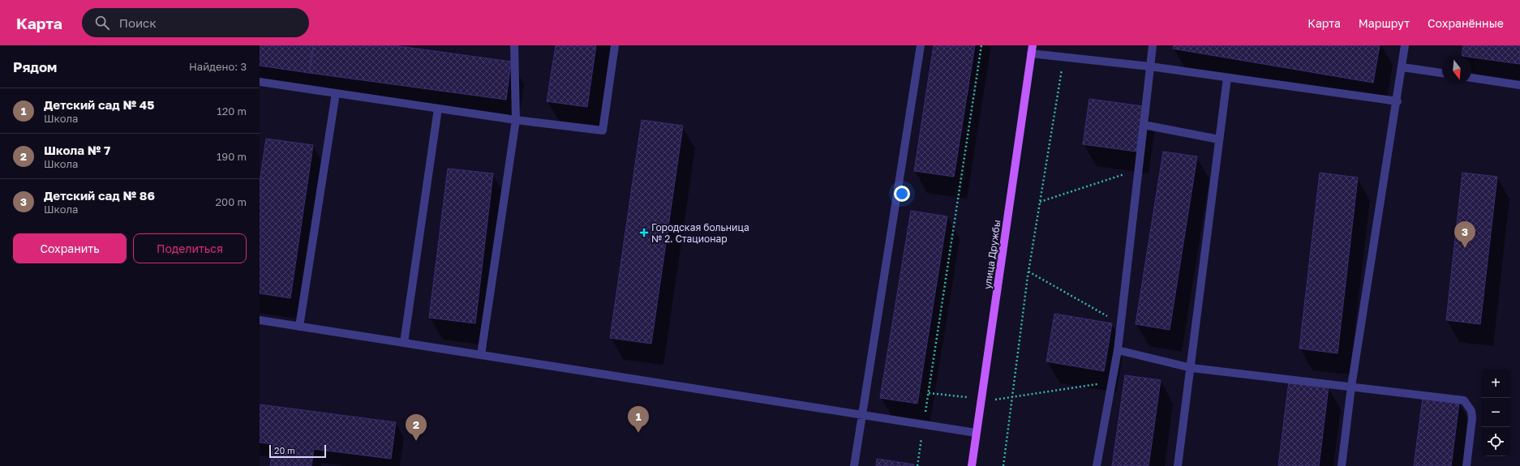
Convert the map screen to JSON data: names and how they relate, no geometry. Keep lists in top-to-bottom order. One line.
{"streets":{"main road":["улица Дружбы"]},"places":{"health":["Городская больница № 2. Стационар"]},"scale_bar":"20 m","north":"bottom","page":{"header":"Карта","search":"Поиск","nav":["Карта","Маршрут","Сохранённые"],"heading":["Рядом","Найдено: 3"],"list":[{"mark":"1","name":"Детский сад № 45","note":"Школа","value":"120 m"},{"mark":"2","name":"Школа № 7","note":"Школа","value":"190 m"},{"mark":"3","name":"Детский сад № 86","note":"Школа","value":"200 m"}],"pins":["3","1","2"],"buttons":["Сохранить","Поделиться"],"map_buttons":["+","−"],"scale":"20 m"}}
